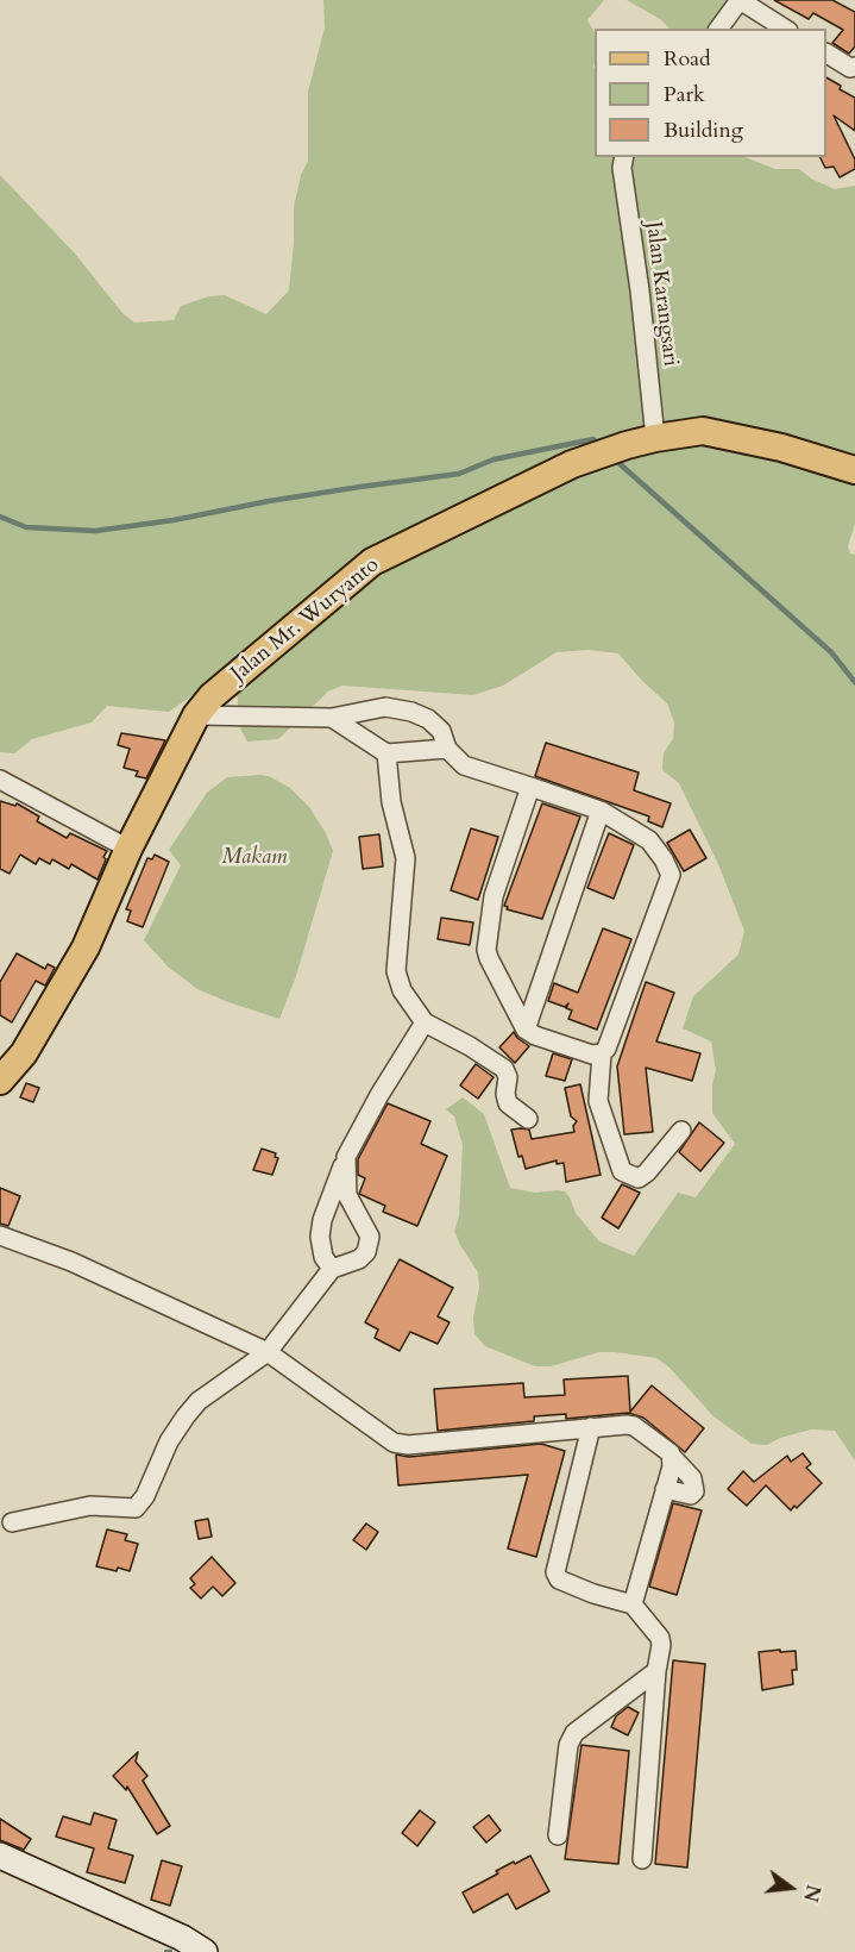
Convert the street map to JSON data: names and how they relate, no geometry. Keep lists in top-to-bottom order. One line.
{"streets":{"main road":["Jalan Mr. Wuryanto"],"street":["Jalan Karangsari"]},"crossings":[["Jalan Karangsari","Jalan Mr. Wuryanto"]],"parks":["Makam"],"legend":["Road","Park","Building"],"north":"right"}
